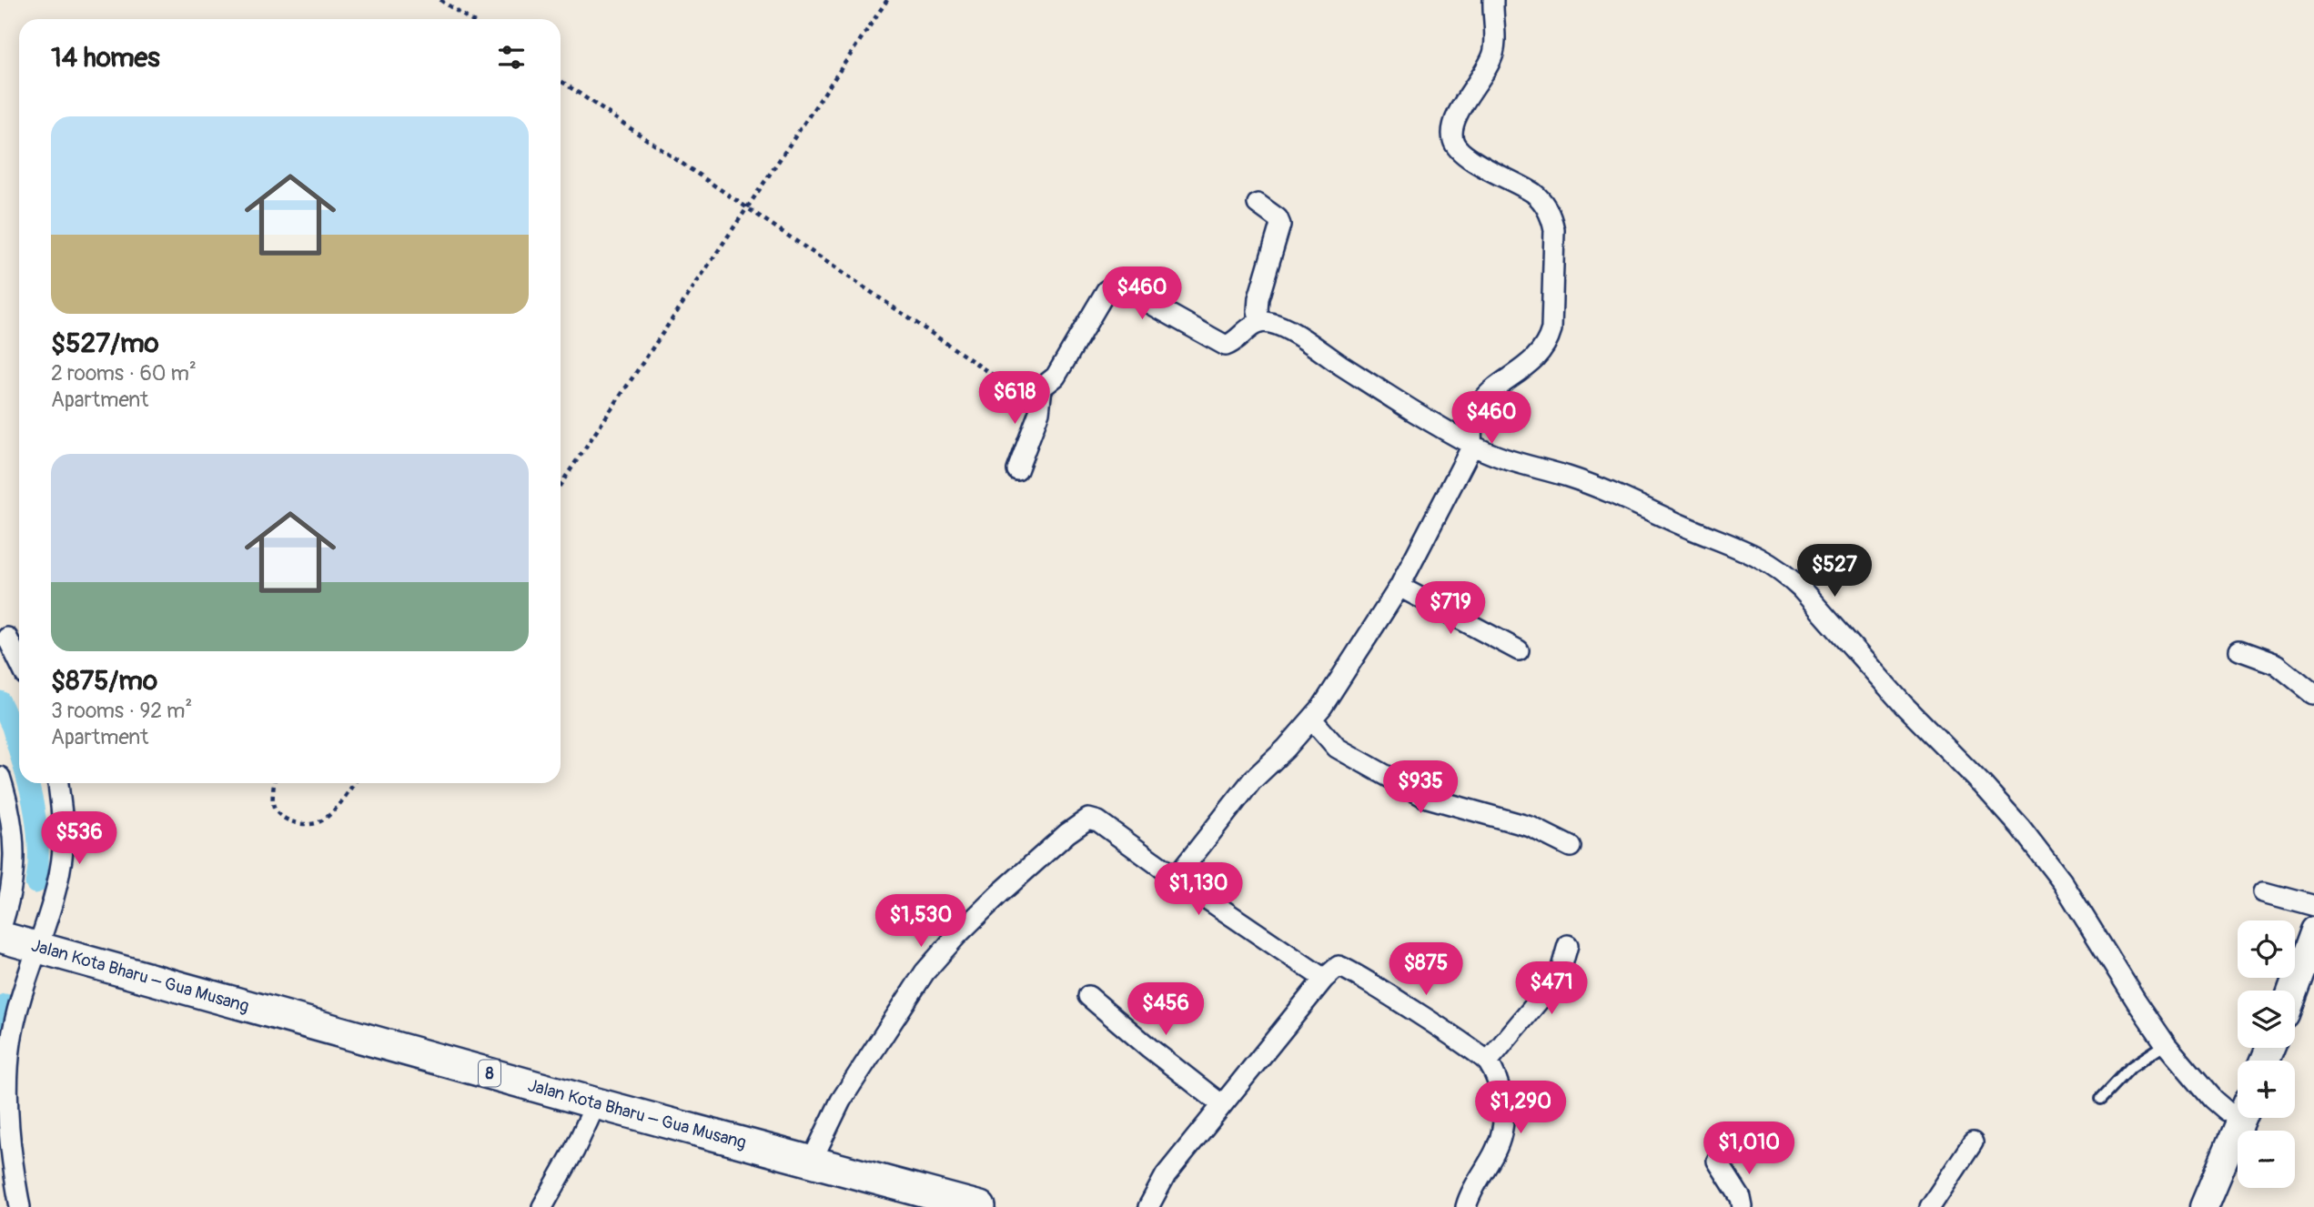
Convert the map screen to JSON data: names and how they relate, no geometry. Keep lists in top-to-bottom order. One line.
{"streets":{"main road":["Jalan Kota Bharu – Gua Musang","8"]},"page":{"heading":"14 homes","list":[{"name":"$527/mo","note":"2 rooms · 60 m² · Apartment"},{"name":"$875/mo","note":"3 rooms · 92 m² · Apartment"}],"price":["$460","$618","$460","$527","$719","$935","$536","$1,130","$1,530","$875","$471","$456","$1,290","$1,010"],"map_buttons":["+","−"]}}
